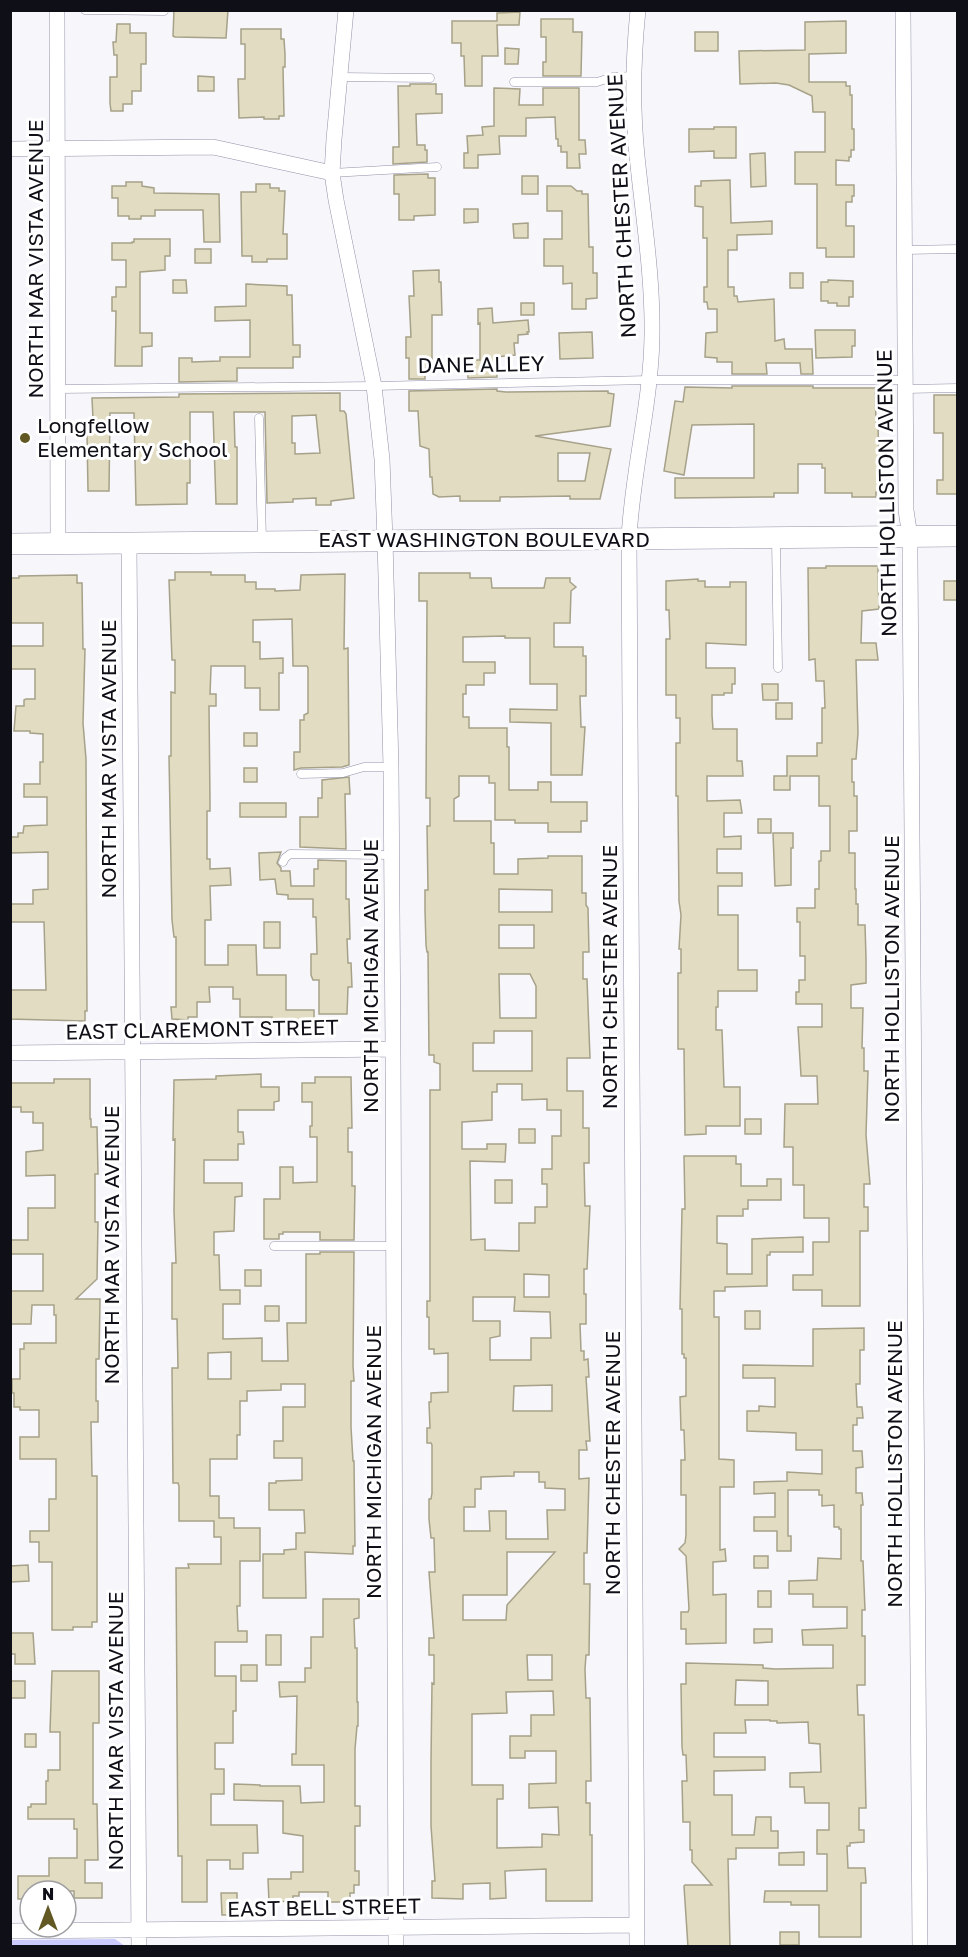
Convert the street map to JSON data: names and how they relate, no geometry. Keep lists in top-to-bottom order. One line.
{"streets":{"main road":["EAST WASHINGTON BOULEVARD"],"street":["NORTH CHESTER AVENUE","NORTH MAR VISTA AVENUE","NORTH HOLLISTON AVENUE","NORTH MICHIGAN AVENUE","EAST CLAREMONT STREET","EAST BELL STREET"],"lane":["DANE ALLEY"]},"crossings":[["NORTH CHESTER AVENUE","DANE ALLEY"],["NORTH CHESTER AVENUE","EAST WASHINGTON BOULEVARD"],["NORTH CHESTER AVENUE","EAST BELL STREET"],["NORTH MAR VISTA AVENUE","DANE ALLEY"],["NORTH MAR VISTA AVENUE","EAST WASHINGTON BOULEVARD"],["NORTH MAR VISTA AVENUE","EAST CLAREMONT STREET"],["NORTH MAR VISTA AVENUE","EAST BELL STREET"],["DANE ALLEY","NORTH HOLLISTON AVENUE"],["DANE ALLEY","NORTH MICHIGAN AVENUE"],["NORTH HOLLISTON AVENUE","EAST WASHINGTON BOULEVARD"],["EAST WASHINGTON BOULEVARD","NORTH MICHIGAN AVENUE"],["NORTH MICHIGAN AVENUE","EAST CLAREMONT STREET"],["NORTH MICHIGAN AVENUE","EAST BELL STREET"]],"places":["Longfellow Elementary School"],"north":"top"}
